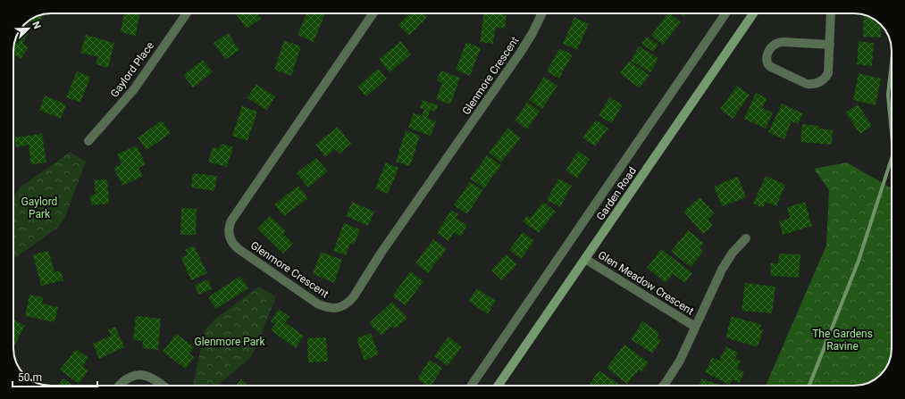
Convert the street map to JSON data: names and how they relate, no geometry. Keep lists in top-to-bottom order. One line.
{"streets":{"street":["Gaylord Place","Glenmore Crescent","Garden Road","Glen Meadow Crescent"]},"crossings":[["Garden Road","Glen Meadow Crescent"]],"parks":["Gaylord Park","The Gardens Ravine","Glenmore Park"],"scale_bar":"50 m","north":"top right"}
